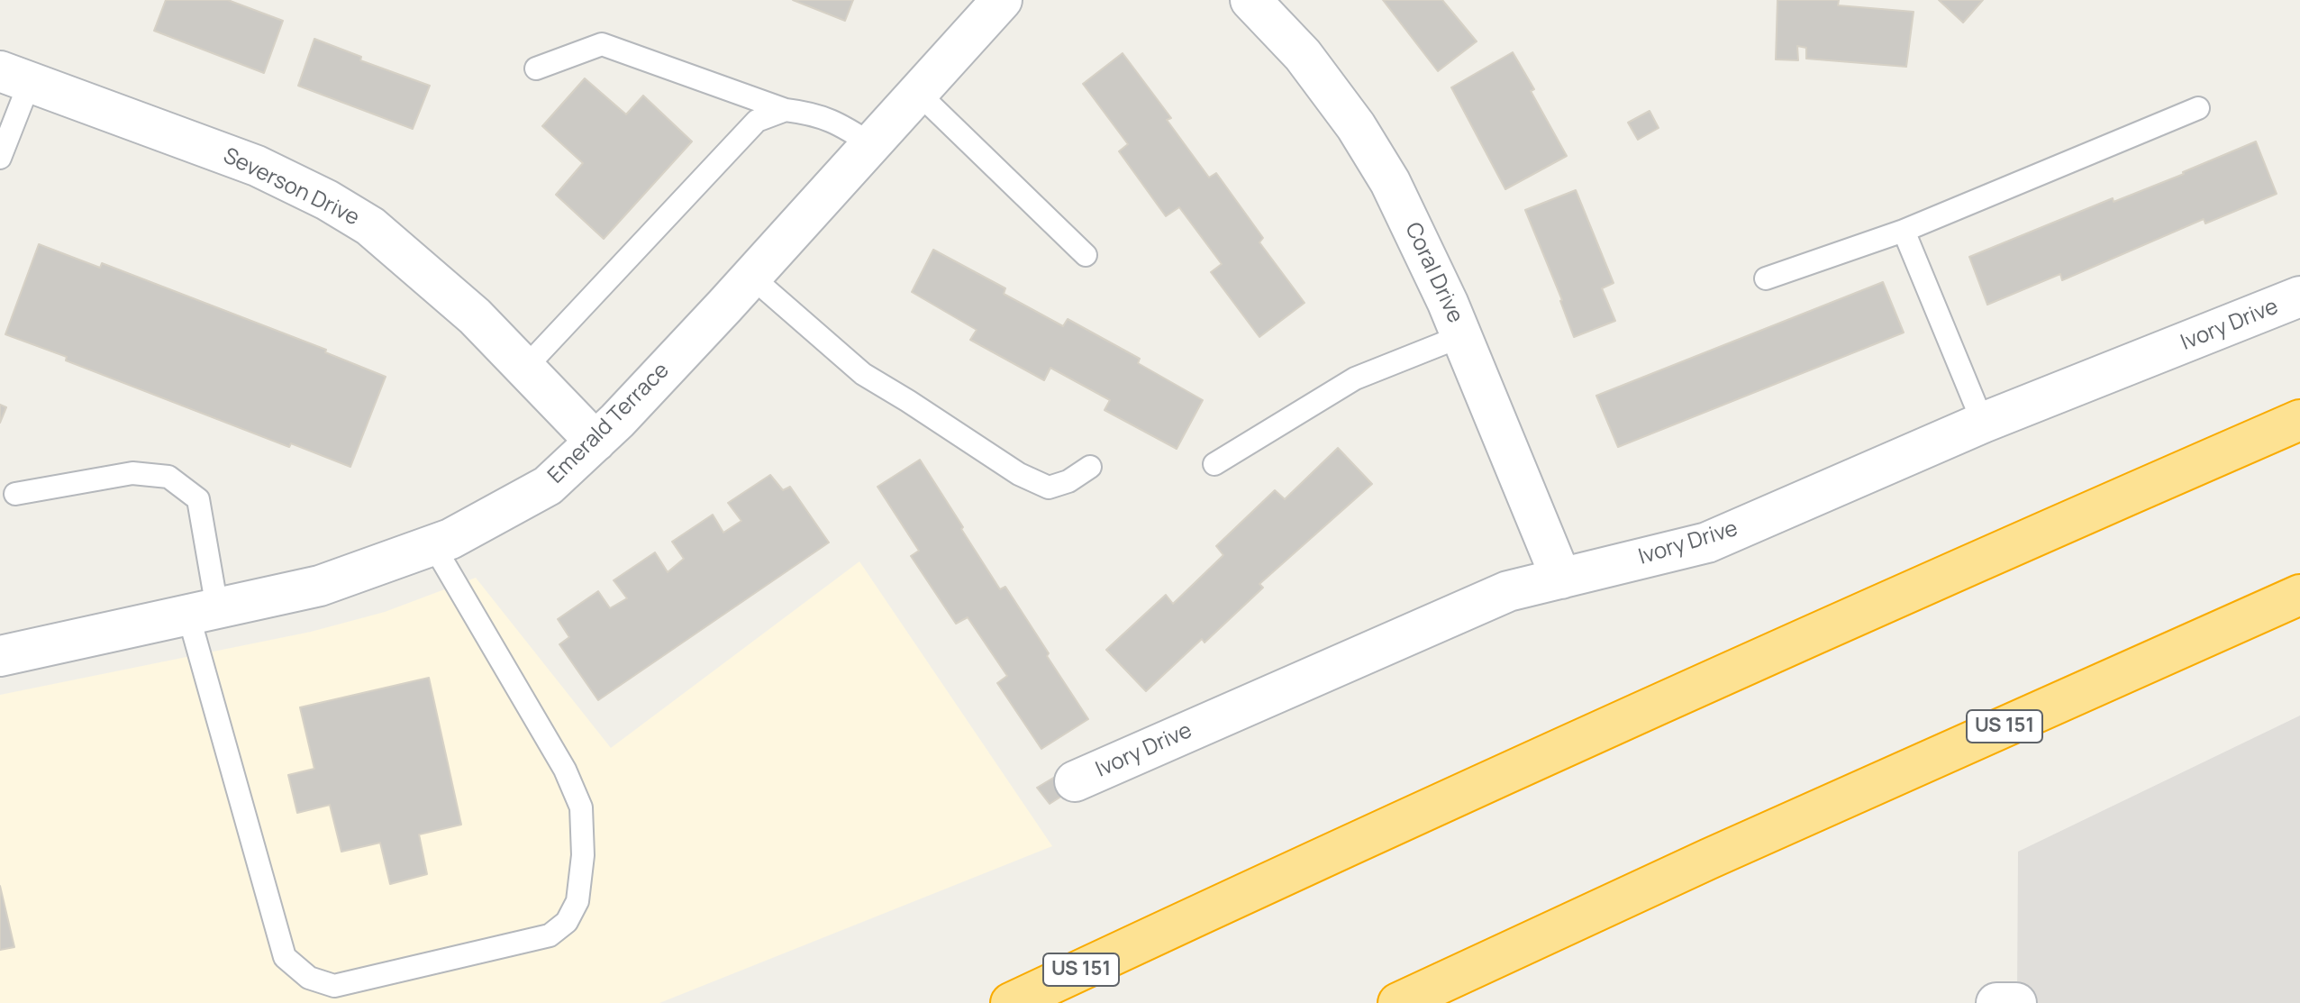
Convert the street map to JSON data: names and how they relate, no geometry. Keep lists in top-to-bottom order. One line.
{"streets":{"highway":["US 151"],"street":["Severson Drive","Coral Drive","Ivory Drive","Emerald Terrace"]},"crossings":[["Severson Drive","Emerald Terrace"],["Coral Drive","Ivory Drive"]]}
